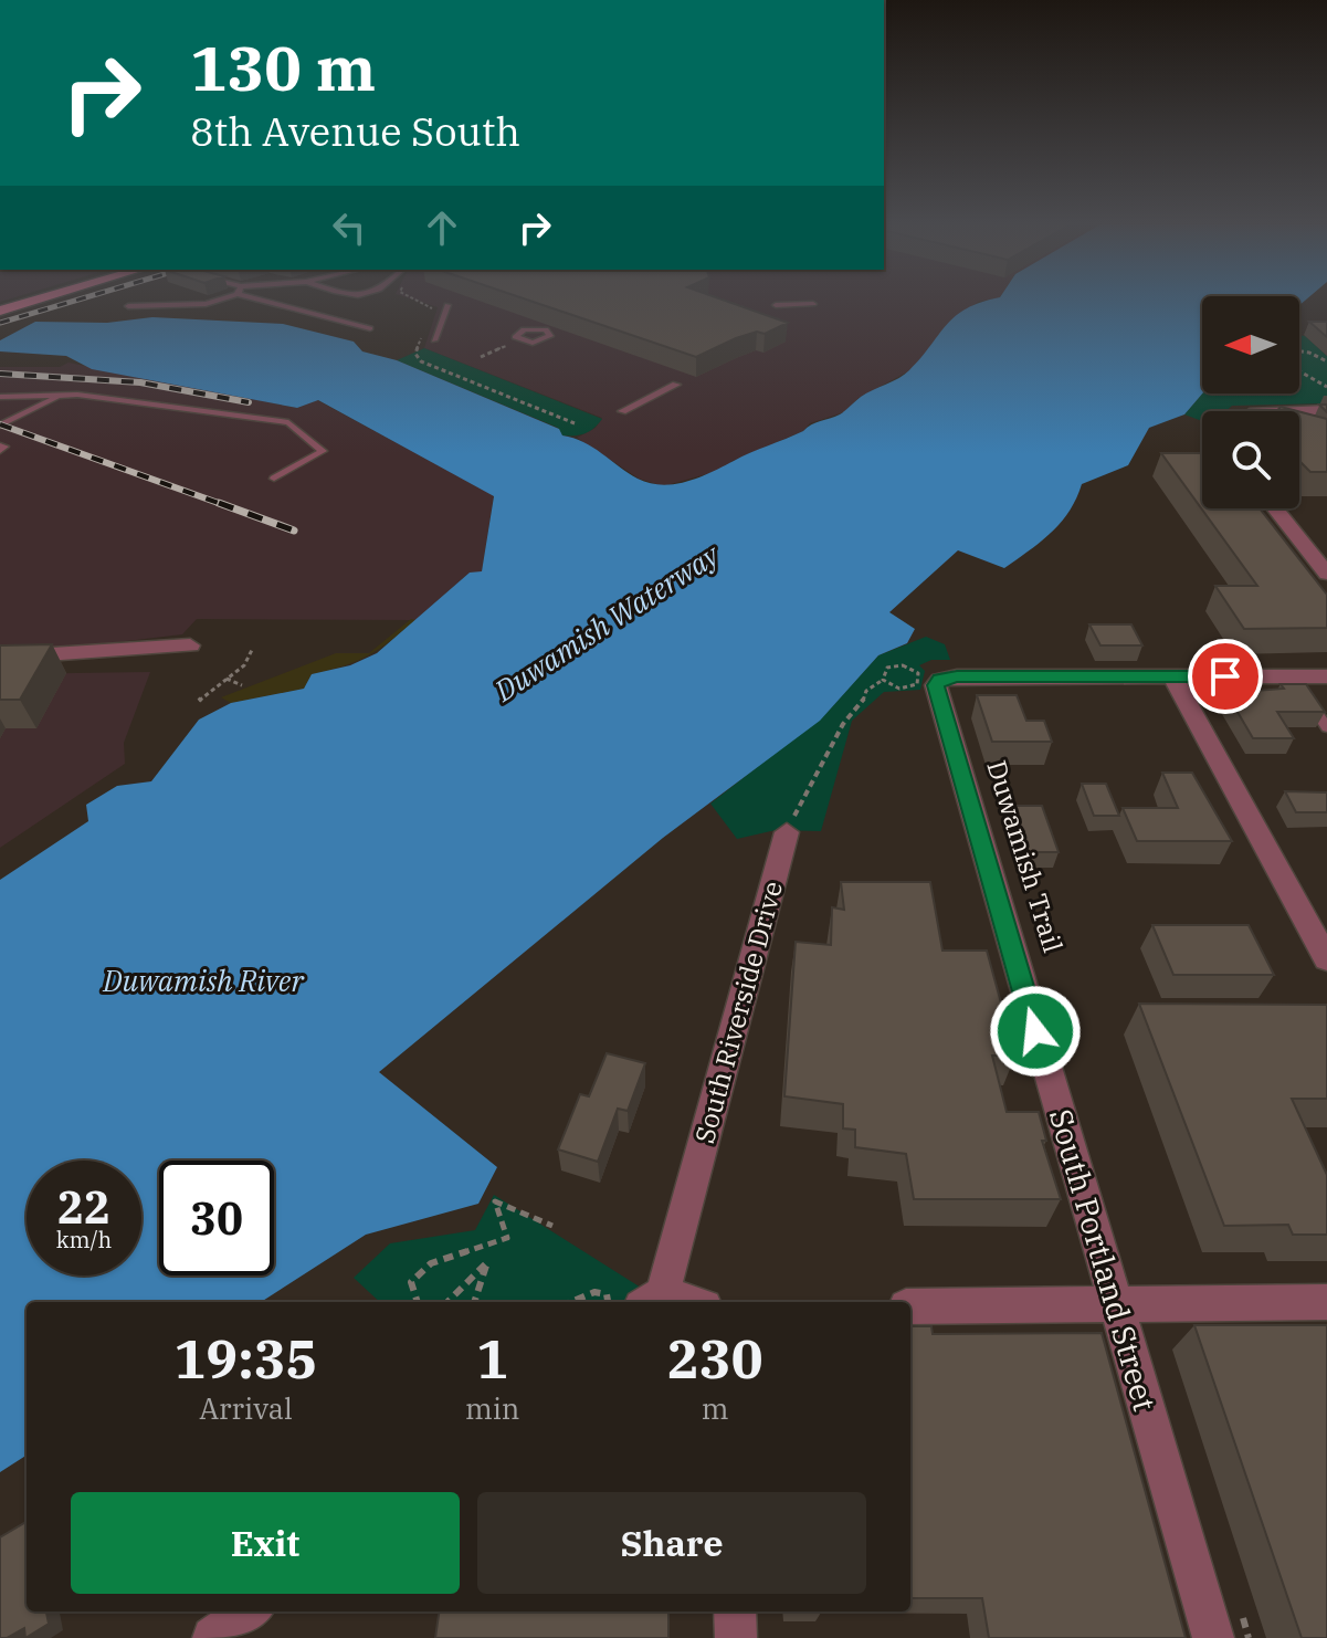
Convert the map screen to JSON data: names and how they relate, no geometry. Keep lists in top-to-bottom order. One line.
{"streets":{"street":["South Riverside Drive","South Portland Street"]},"water":["Duwamish Waterway","Duwamish River"],"north":"left","page":{"turn":["130 m","8th Avenue South"],"speed":"22 km/h","limit":"30","eta":["19:35","Arrival","1","min","230","m"],"buttons":["Exit","Share"]}}
